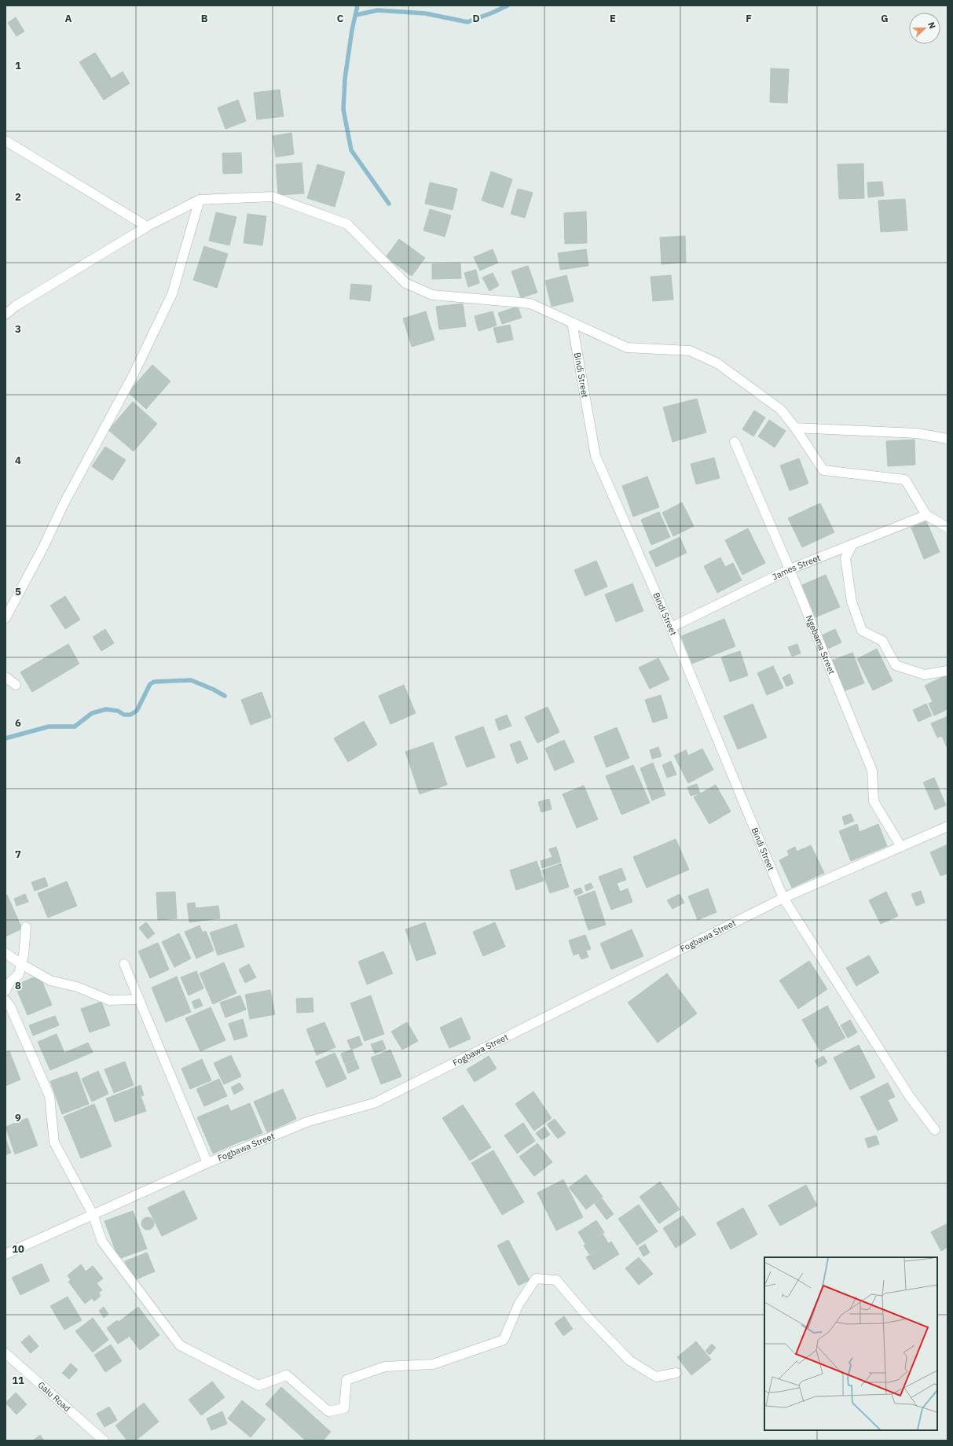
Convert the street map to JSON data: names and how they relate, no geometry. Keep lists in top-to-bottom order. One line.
{"streets":{"street":["Bindi Street","James Street","Ngebama Street","Fogbawa Street","Galu Road"]},"crossings":[["Bindi Street","James Street"],["Bindi Street","Fogbawa Street"],["James Street","Ngebama Street"],["Ngebama Street","Fogbawa Street"]],"north":"right","grid":{"columns":["A","B","C","D","E","F","G"],"rows":["1","2","3","4","5","6","7","8","9","10","11"]}}
